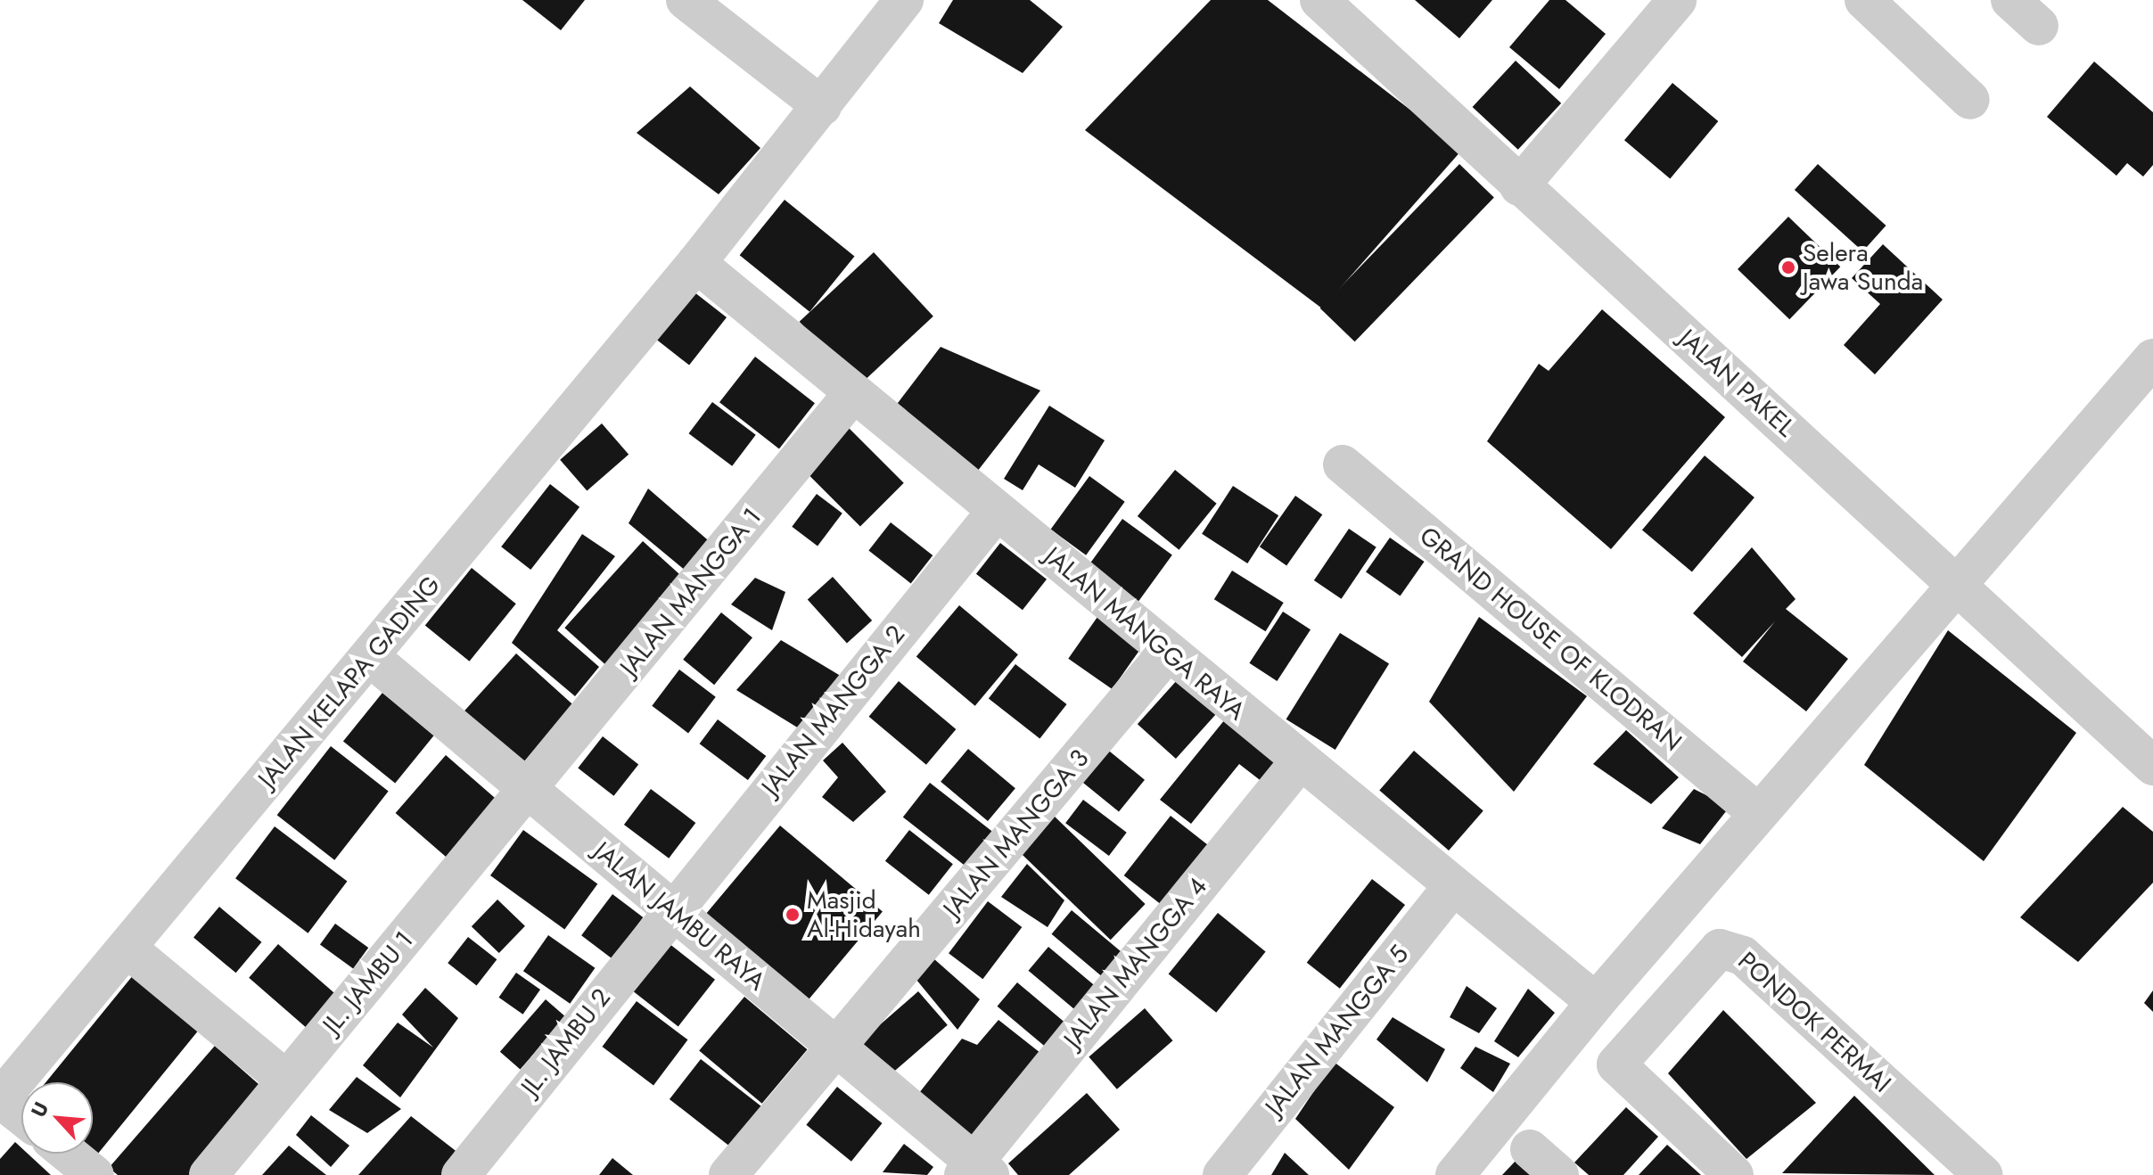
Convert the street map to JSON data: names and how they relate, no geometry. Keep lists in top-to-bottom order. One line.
{"streets":{"street":["JALAN PAKEL","JALAN MANGGA 1","JALAN MANGGA RAYA","GRAND HOUSE OF KLODRAN","JALAN KELAPA GADING","JALAN MANGGA 2","JALAN MANGGA 3","JALAN JAMBU RAYA","JALAN MANGGA 4","JL. JAMBU 1","PONDOK PERMAI","JALAN MANGGA 5","JL. JAMBU 2"]},"crossings":[["JALAN MANGGA 1","JALAN MANGGA RAYA"],["JALAN MANGGA 1","JALAN JAMBU RAYA"],["JALAN MANGGA 1","JL. JAMBU 1"],["JALAN MANGGA RAYA","JALAN KELAPA GADING"],["JALAN MANGGA RAYA","JALAN MANGGA 2"],["JALAN MANGGA RAYA","JALAN MANGGA 3"],["JALAN MANGGA RAYA","JALAN MANGGA 4"],["JALAN MANGGA RAYA","JALAN MANGGA 5"],["JALAN KELAPA GADING","JALAN JAMBU RAYA"],["JALAN MANGGA 2","JALAN JAMBU RAYA"],["JALAN MANGGA 2","JL. JAMBU 2"],["JALAN MANGGA 3","JALAN JAMBU RAYA"],["JALAN JAMBU RAYA","JALAN MANGGA 4"],["JALAN JAMBU RAYA","JL. JAMBU 1"],["JALAN JAMBU RAYA","JL. JAMBU 2"]],"places":["Selera Jawa Sunda","Masjid Al-Hidayah"],"north":"top left"}
